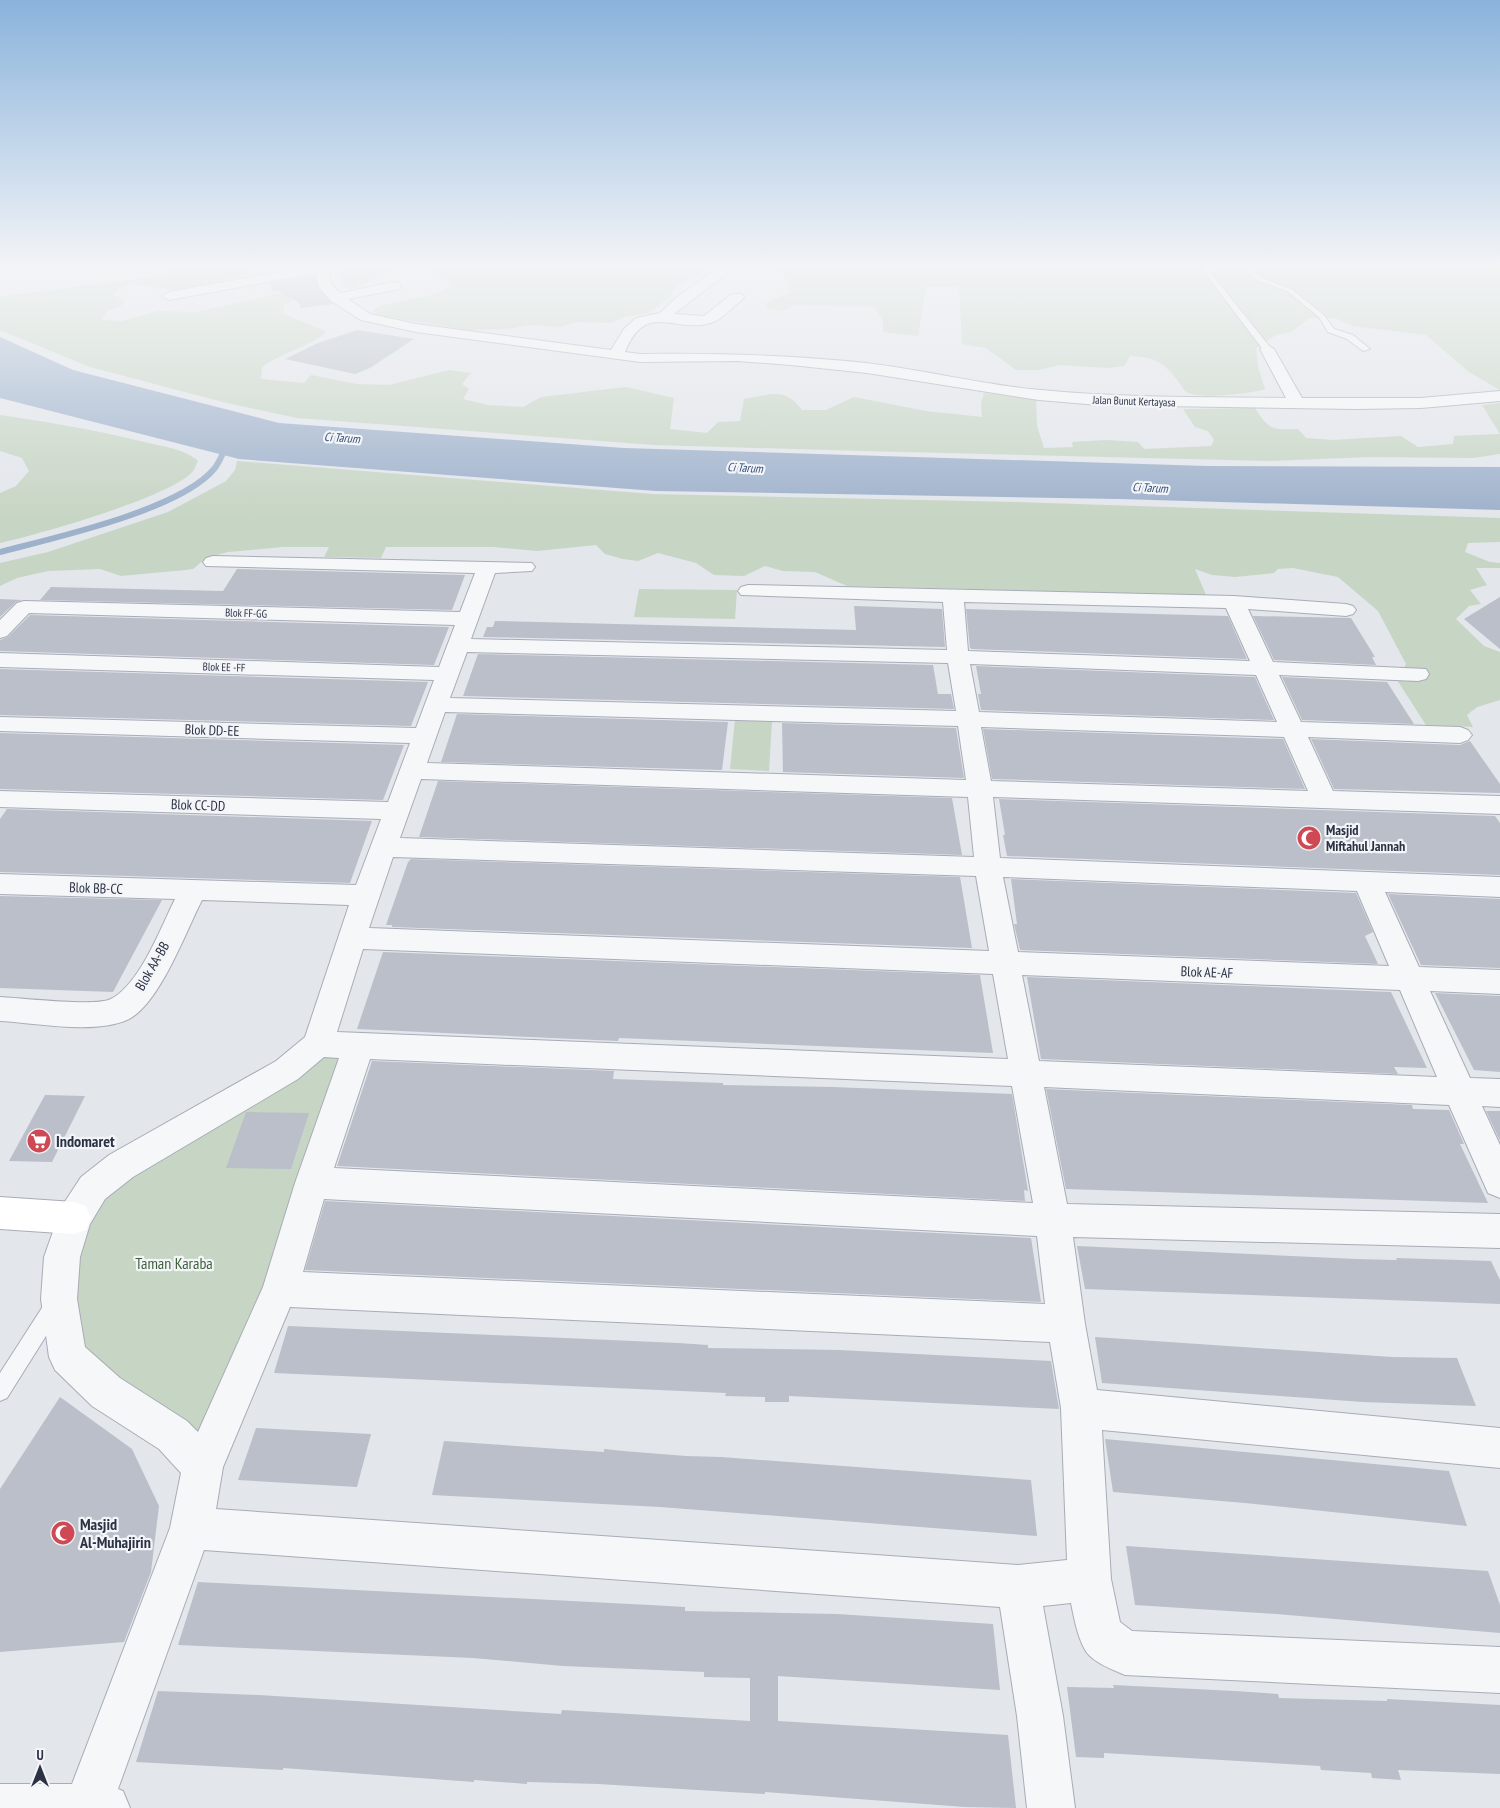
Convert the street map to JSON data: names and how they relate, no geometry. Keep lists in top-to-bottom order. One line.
{"streets":{"street":["Jalan Bunut Kertayasa","Blok FF-GG","Blok EE -FF","Blok DD-EE","Blok CC-DD","Blok BB-CC","Blok AA-BB","Blok AE-AF"]},"crossings":[["Blok BB-CC","Blok AA-BB"]],"water":["Ci Tarum"],"parks":["Taman Karaba"],"places":{"mosque":["Masjid Miftahul Jannah","Masjid Al-Muhajirin"],"supermarket":["Indomaret"]},"north":"top"}
